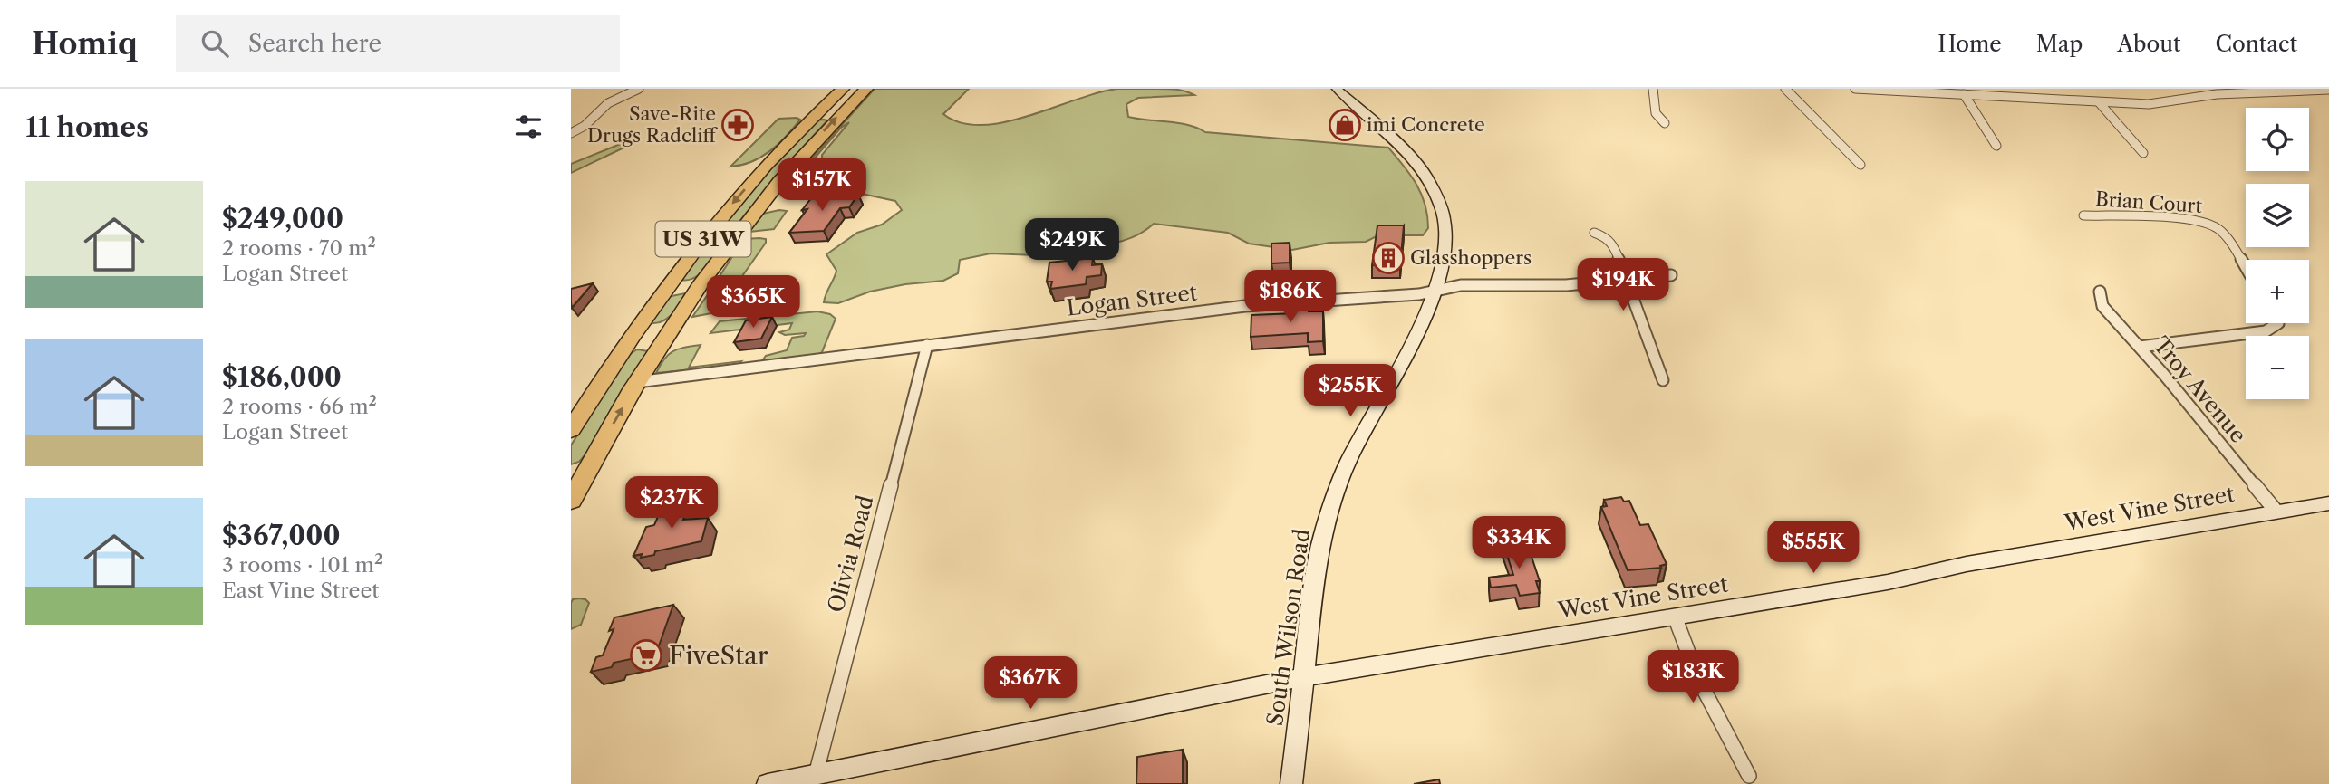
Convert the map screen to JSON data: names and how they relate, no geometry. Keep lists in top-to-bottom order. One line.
{"streets":{"highway":["US 31W"],"main road":["West Vine Street","South Wilson Road"],"street":["Brian Court","Logan Street","Troy Avenue","Olivia Road"]},"crossings":[["US 31W","Logan Street"],["Logan Street","Olivia Road"],["Logan Street","South Wilson Road"],["Troy Avenue","West Vine Street"],["West Vine Street","Olivia Road"],["West Vine Street","South Wilson Road"]],"places":{"pharmacy":["Save-Rite Drugs Radcliff"],"shop":["imi Concrete"],"building":["Glasshoppers"],"supermarket":["FiveStar"]},"page":{"header":"Homiq","search":"Search here","nav":["Home","Map","About","Contact"],"heading":"11 homes","map_buttons":["+","−"],"price":["$157K","$249K","$194K","$186K","$365K","$255K","$237K","$334K","$555K","$183K","$367K"],"list":[{"name":"$249,000","note":"2 rooms · 70 m² · Logan Street"},{"name":"$186,000","note":"2 rooms · 66 m² · Logan Street"},{"name":"$367,000","note":"3 rooms · 101 m² · East Vine Street"}]}}
